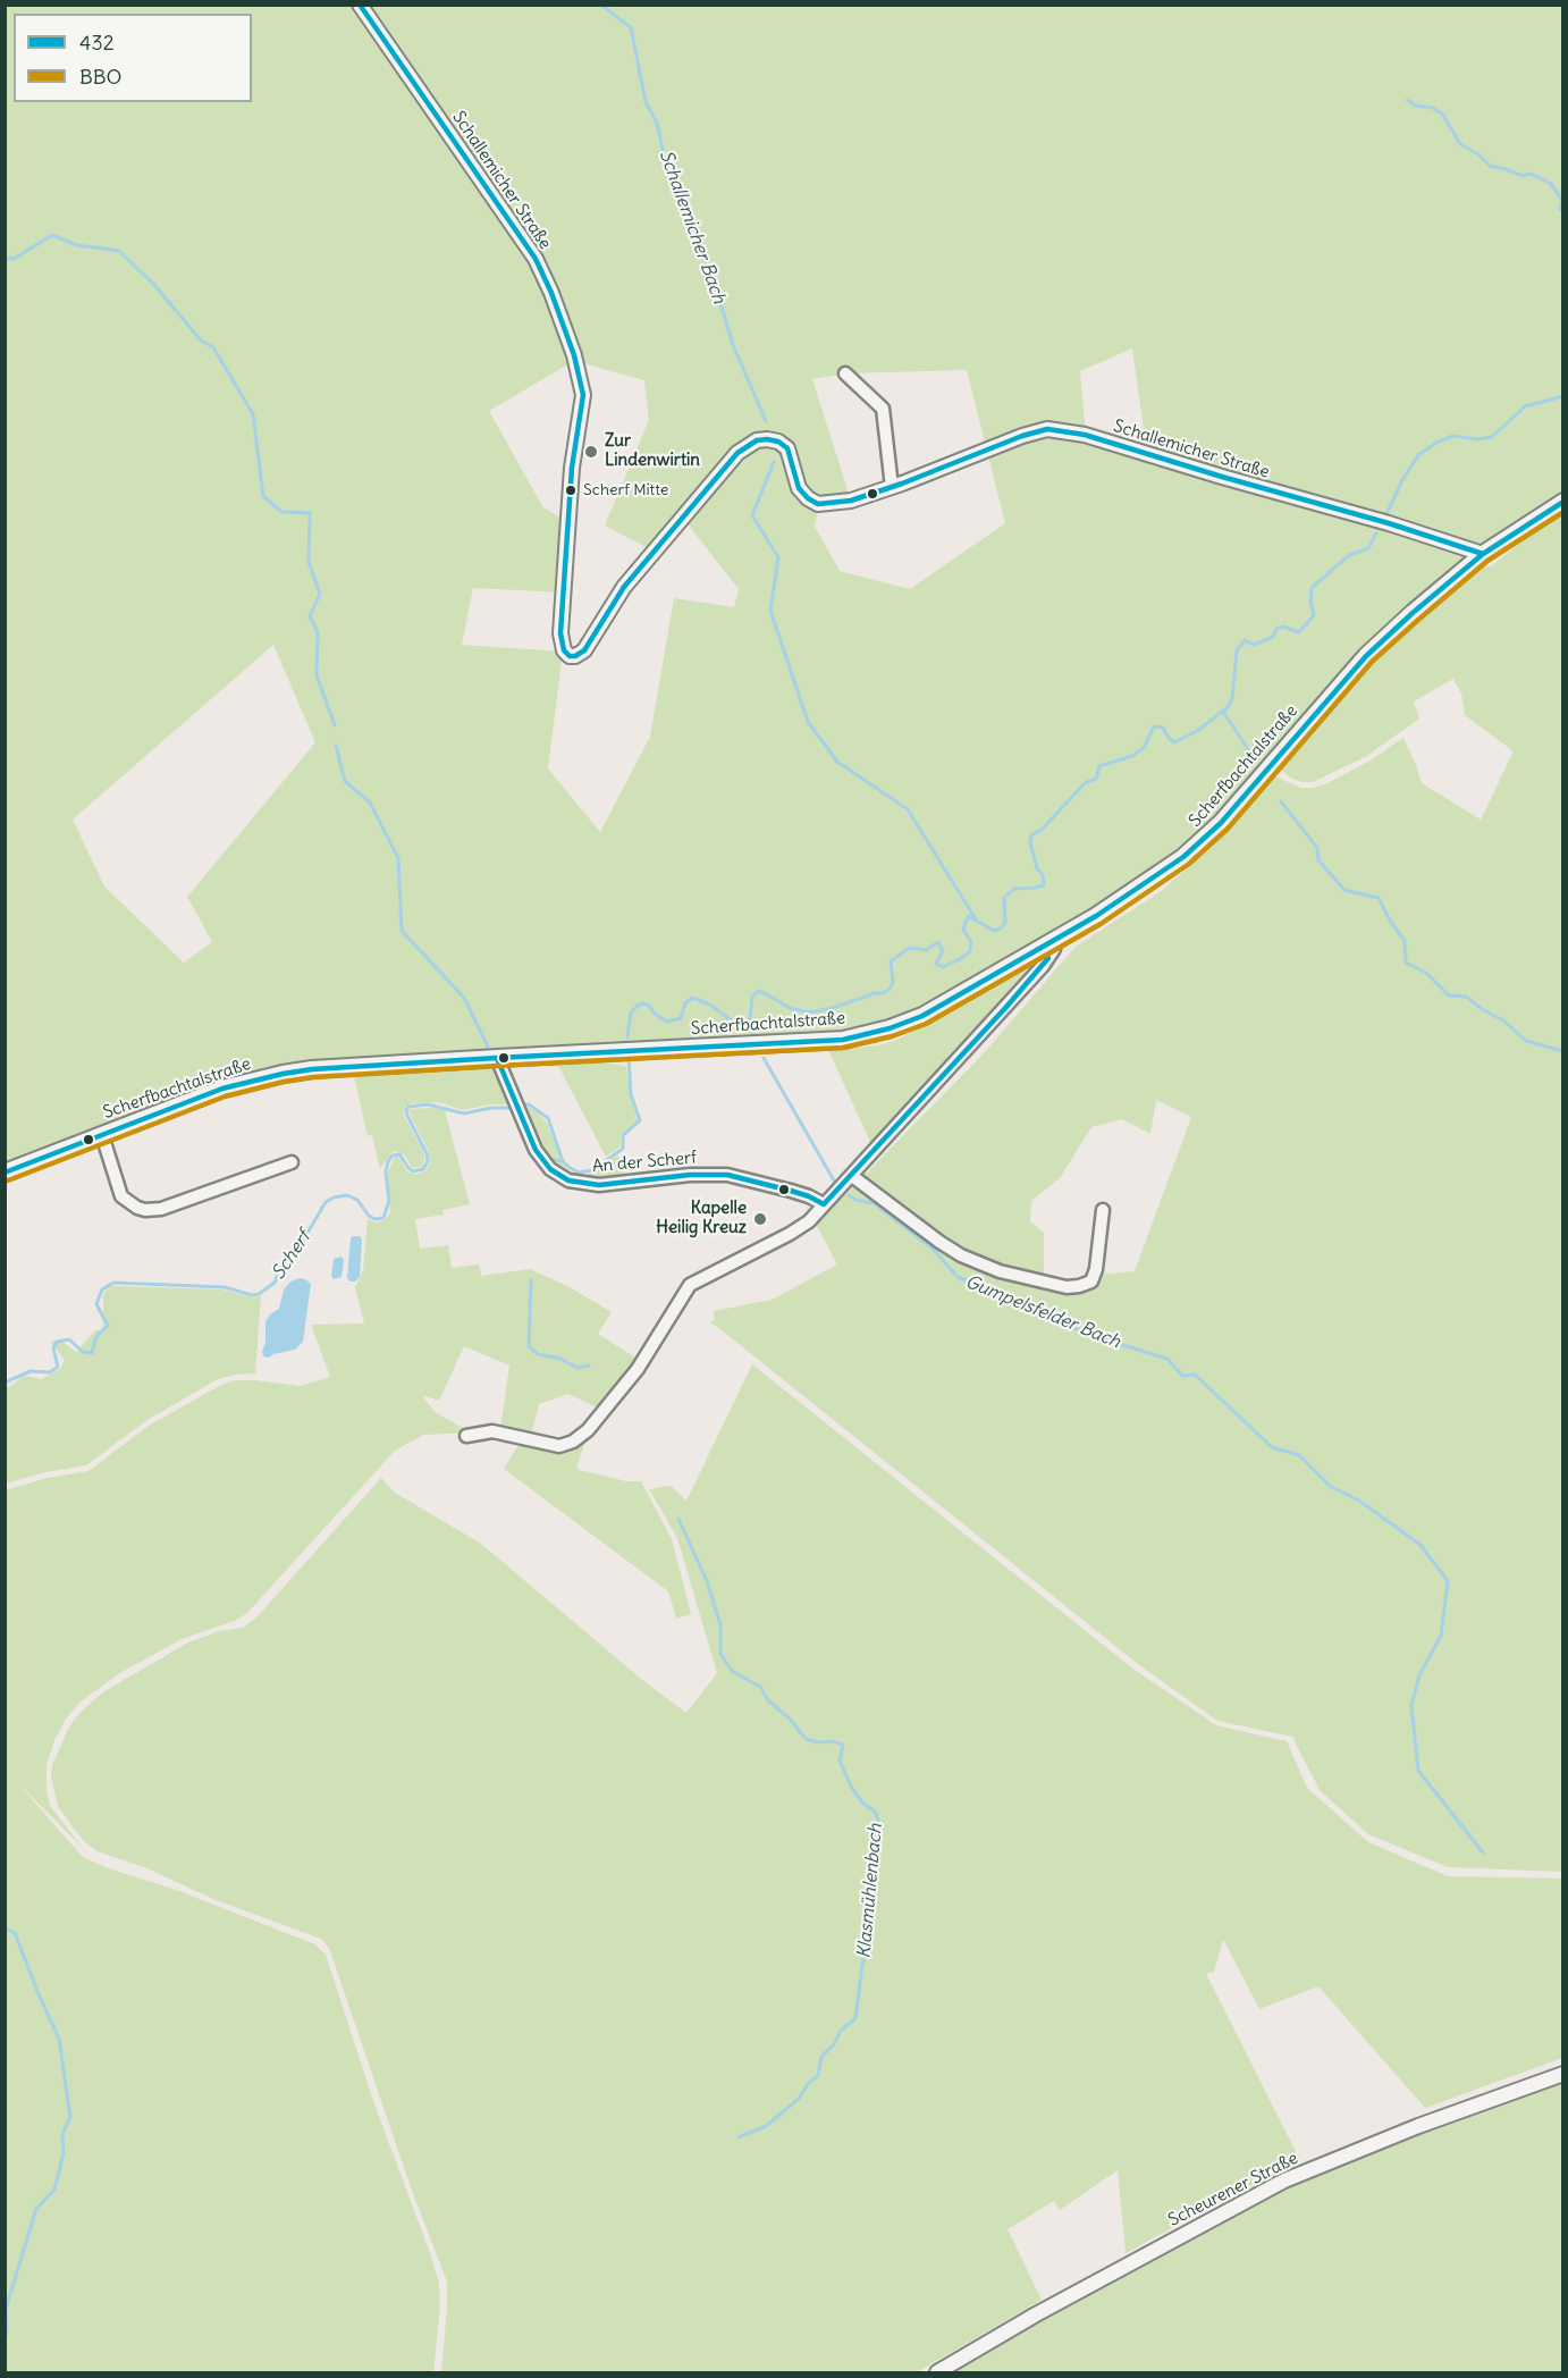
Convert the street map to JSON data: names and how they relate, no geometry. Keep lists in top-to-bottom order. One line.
{"streets":{"main road":["Scherfbachtalstraße"],"street":["Schallemicher Straße","An der Scherf","Scheurener Straße"]},"crossings":[["Schallemicher Straße","Scherfbachtalstraße"],["Scherfbachtalstraße","An der Scherf"]],"water":["Schallemicher Bach","Scherf","Gumpelsfelder Bach","Klasmühlenbach"],"places":["Zur Lindenwirtin","Scherf Mitte","Kapelle Heilig Kreuz"],"lines":["transit line 432","transit line BBO"],"legend":["432","BBO"]}
